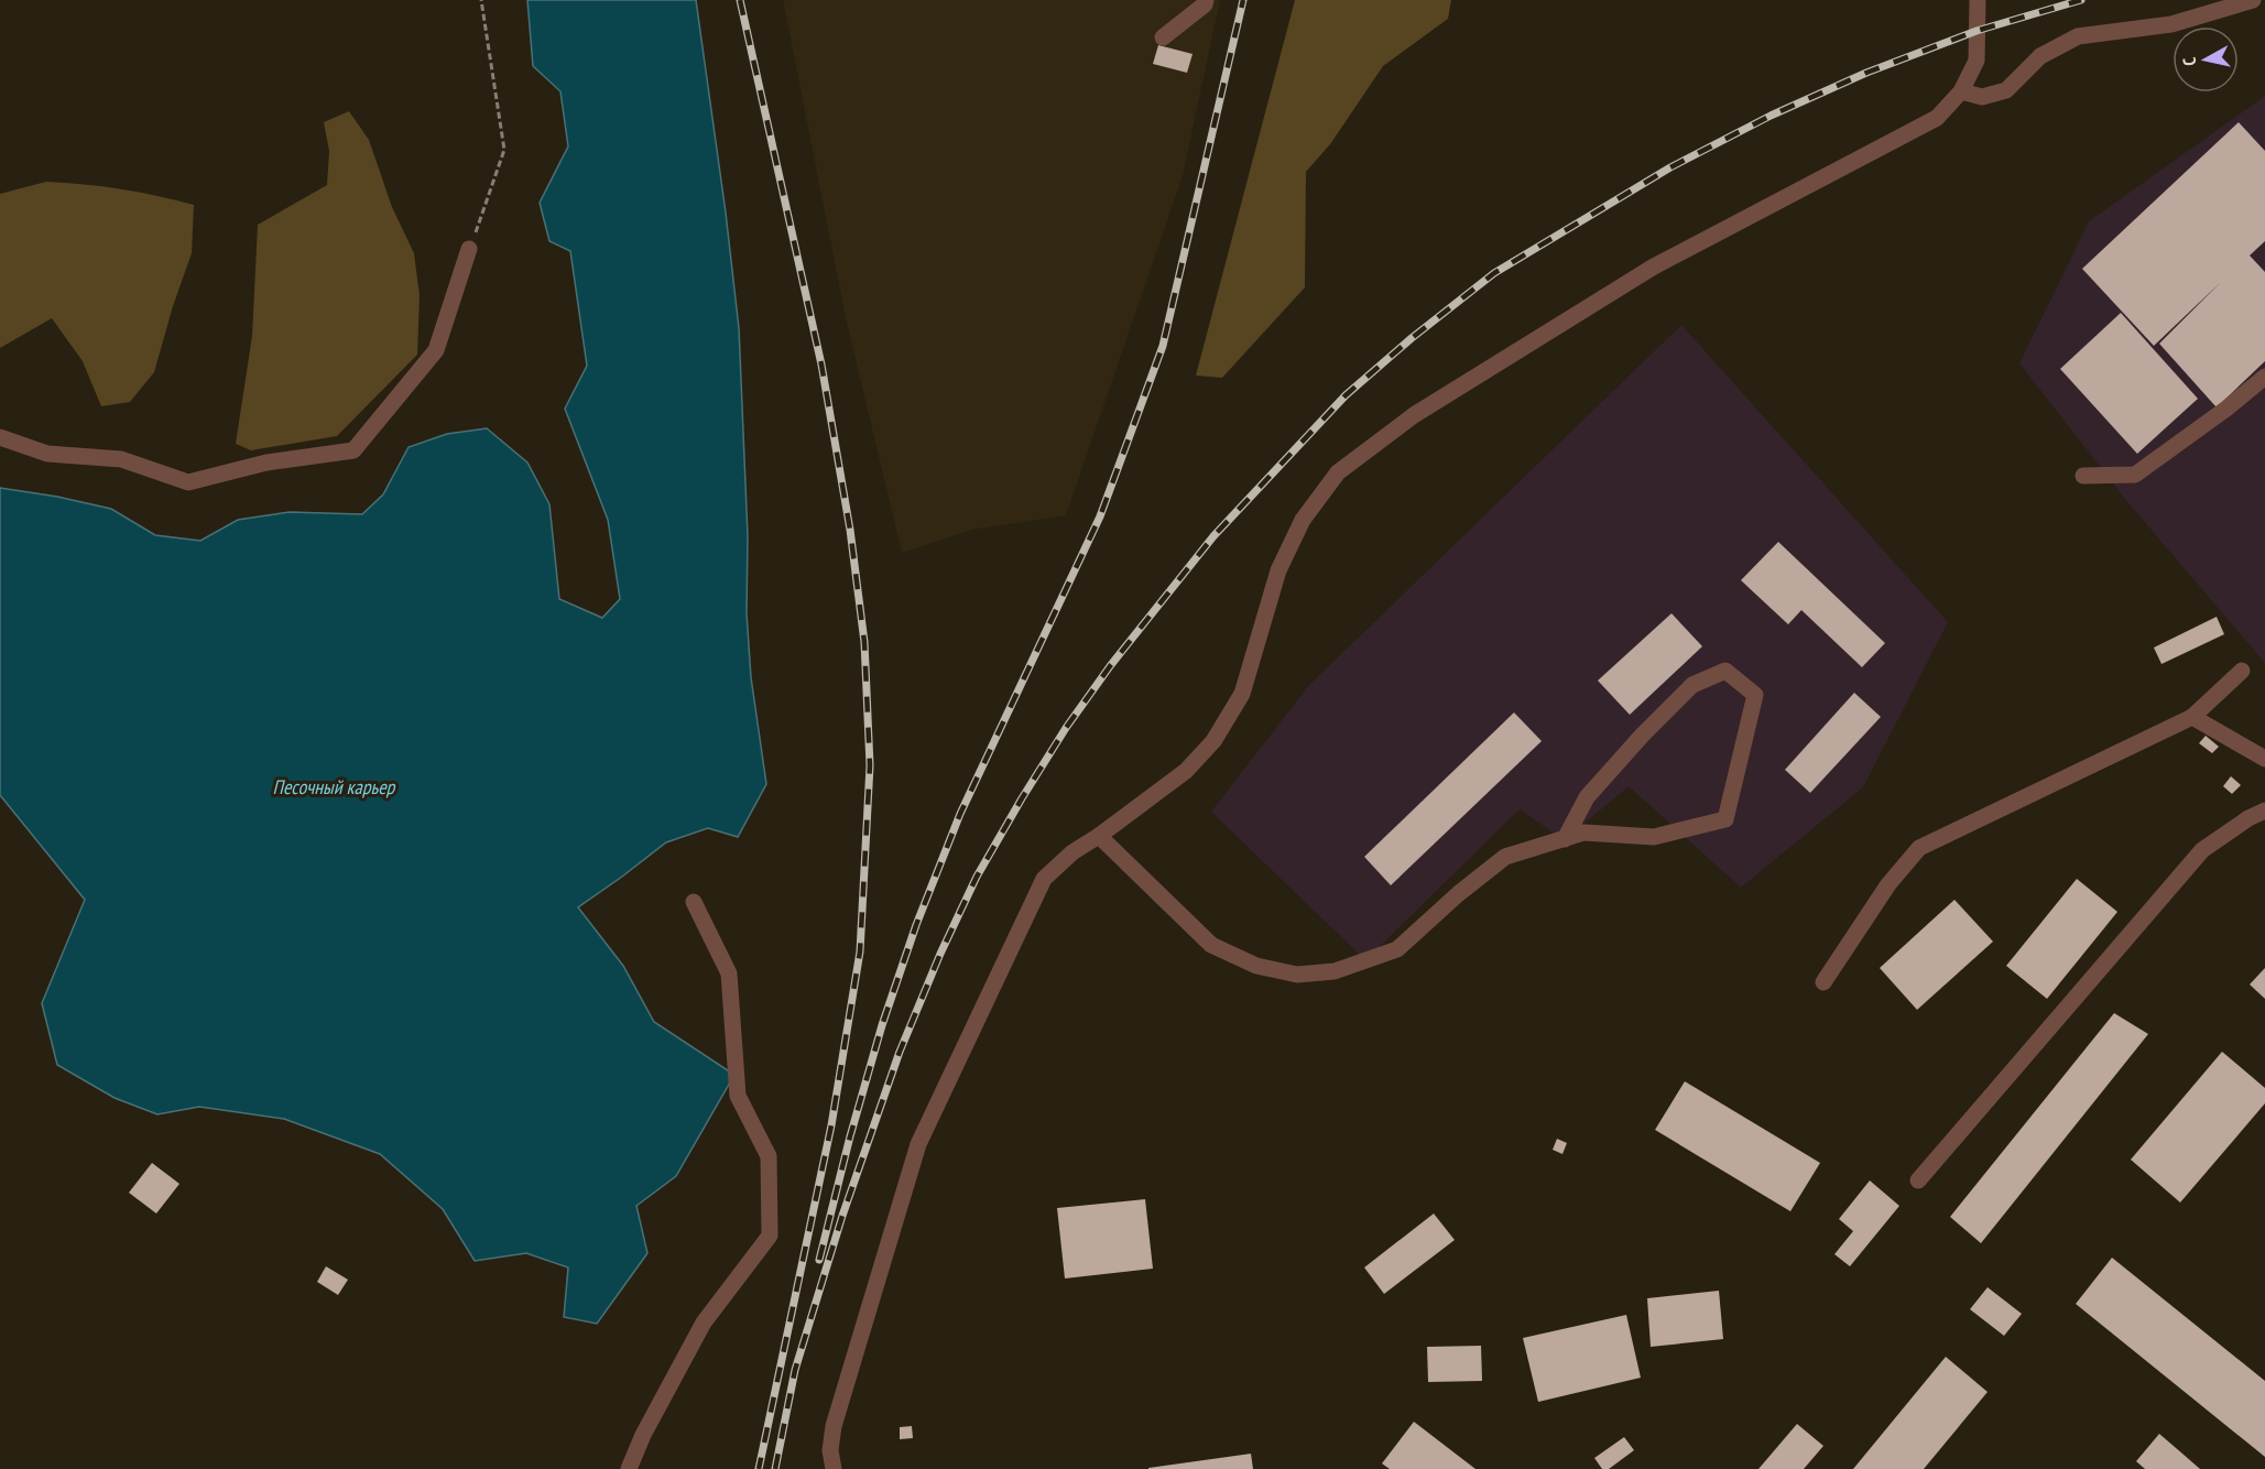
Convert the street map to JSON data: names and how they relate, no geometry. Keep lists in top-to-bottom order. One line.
{"water":["Песочный карьер"],"north":"left"}
